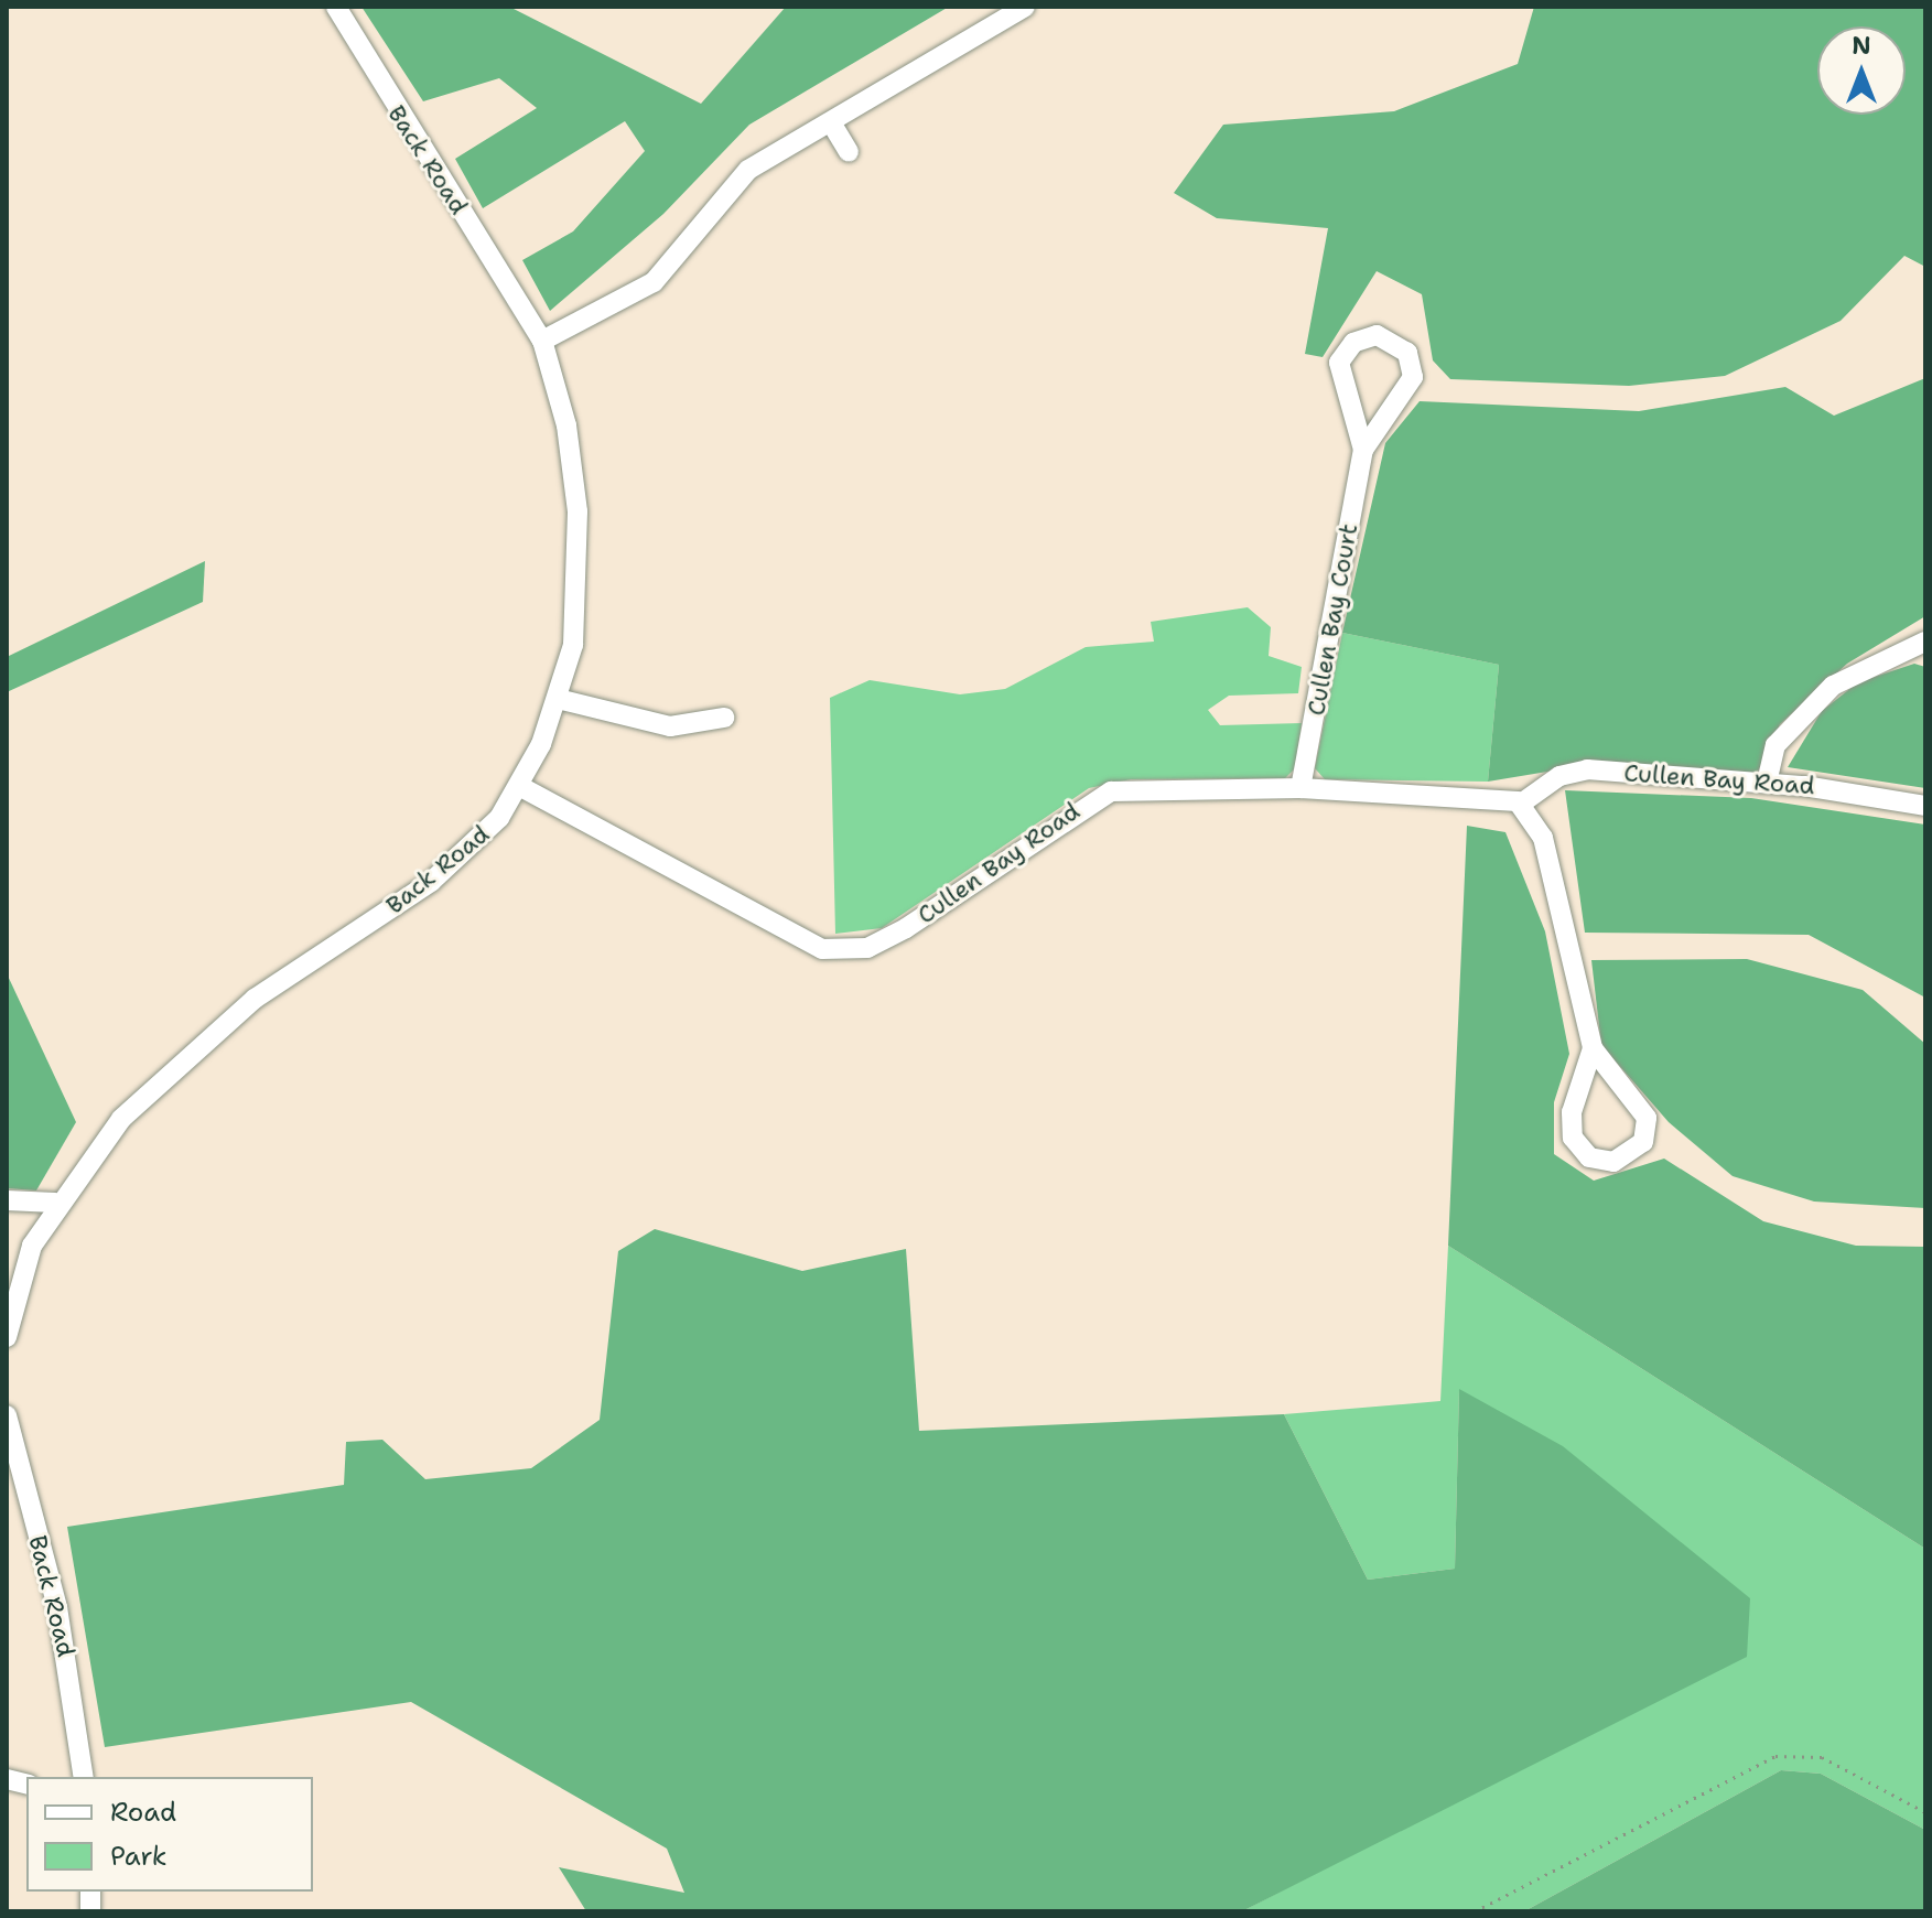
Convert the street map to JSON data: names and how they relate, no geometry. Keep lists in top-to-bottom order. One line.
{"streets":{"street":["Back Road","Cullen Bay Court","Cullen Bay Road"]},"crossings":[["Back Road","Cullen Bay Road"],["Cullen Bay Court","Cullen Bay Road"]],"legend":["Road","Park"],"north":"top"}
